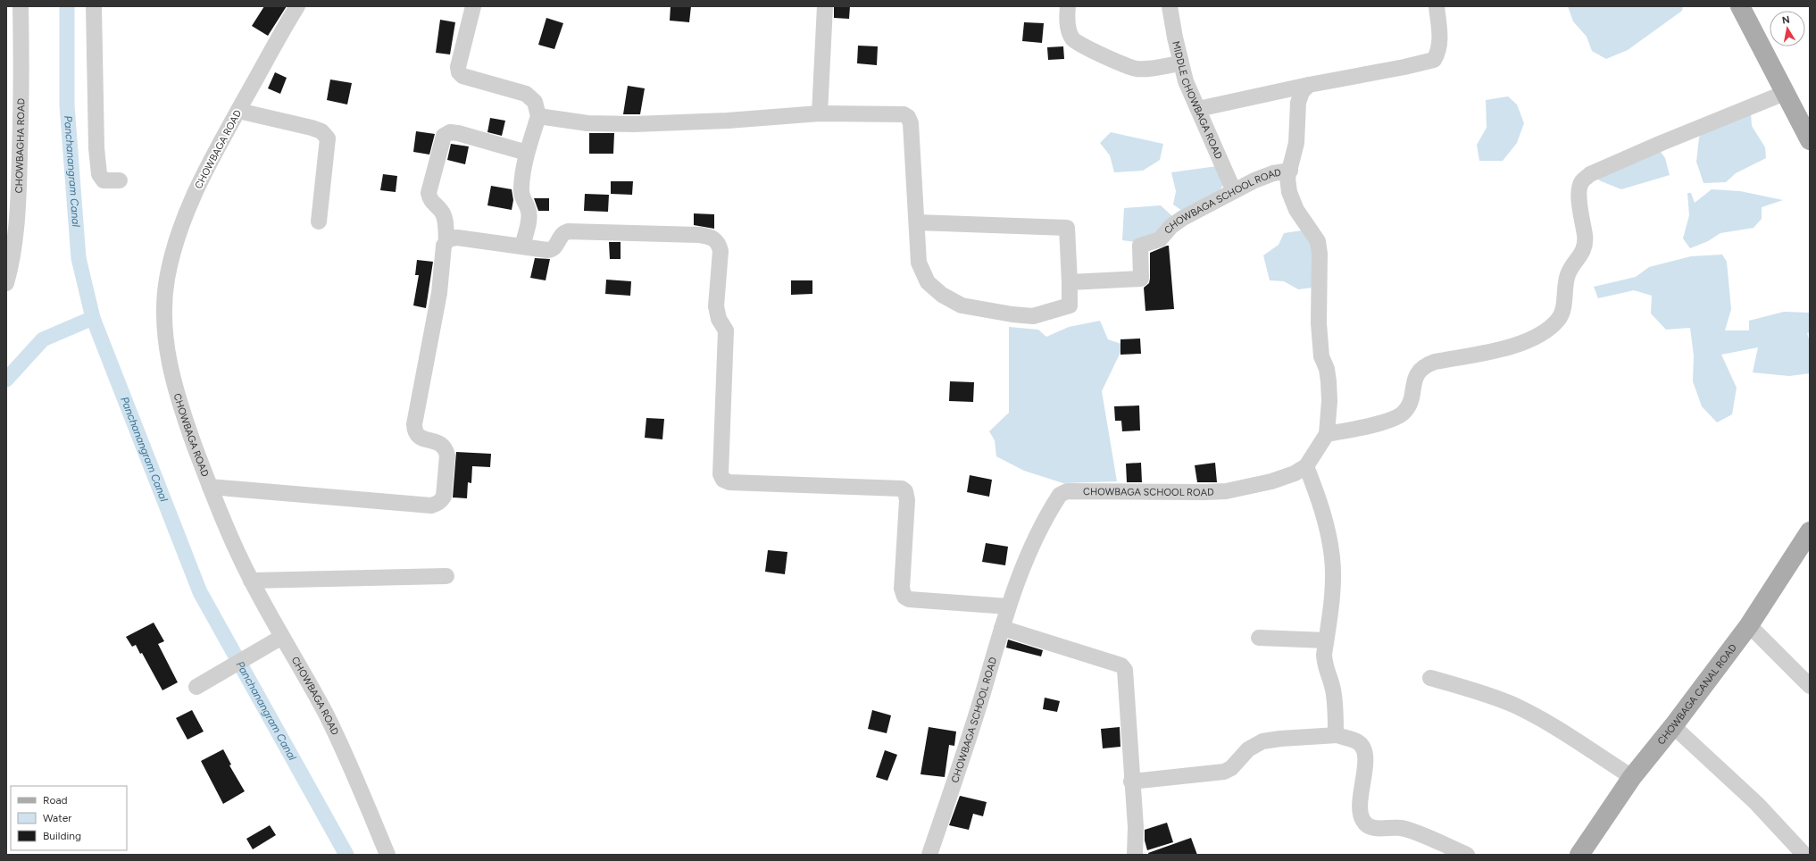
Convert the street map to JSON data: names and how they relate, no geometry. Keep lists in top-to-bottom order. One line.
{"streets":{"main road":["CHOWBAGA CANAL ROAD"],"street":["MIDDLE CHOWBAGA ROAD","CHOWBAGHA ROAD","CHOWBAGA ROAD","CHOWBAGA SCHOOL ROAD"]},"crossings":[["MIDDLE CHOWBAGA ROAD","CHOWBAGA SCHOOL ROAD"]],"water":["Panchanangram Canal"],"legend":["Road","Water","Building"],"north":"top"}
